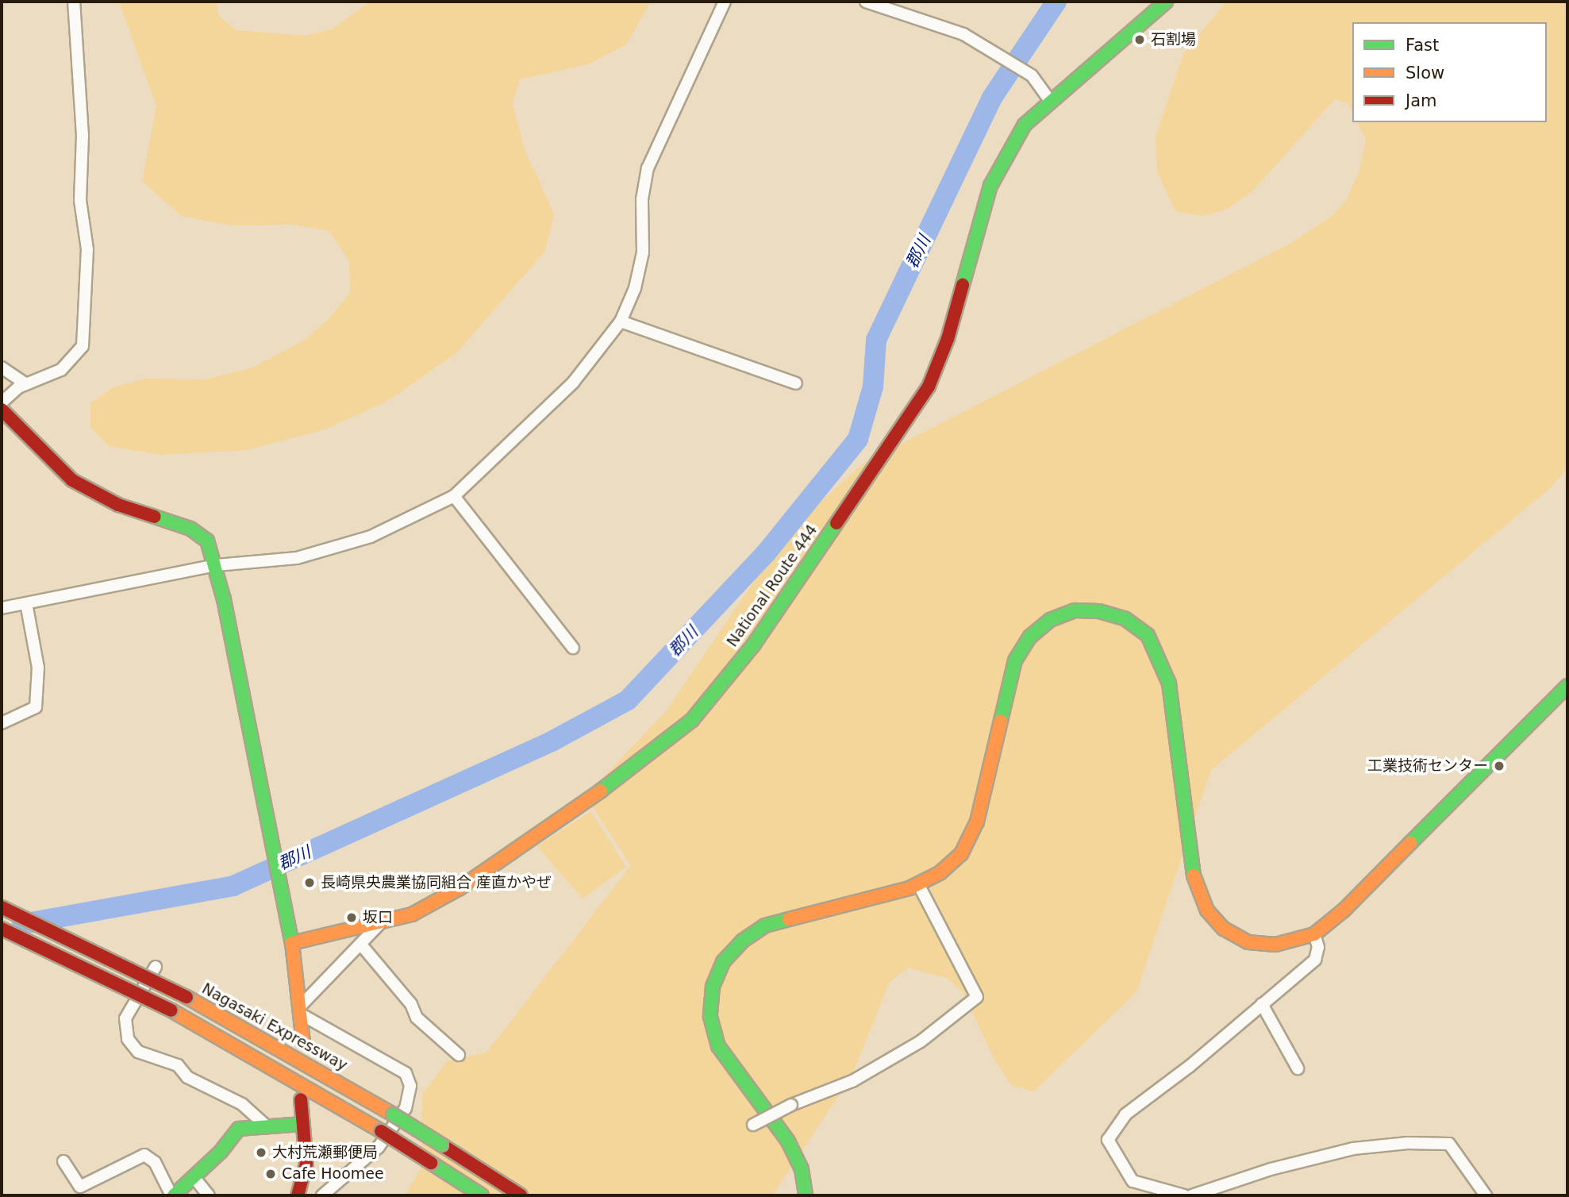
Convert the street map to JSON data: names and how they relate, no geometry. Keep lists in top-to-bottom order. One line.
{"streets":{"main road":["National Route 444","Nagasaki Expressway"]},"water":["郡川"],"places":["石割場","工業技術センター","長崎県央農業協同組合 産直かやぜ","坂口","大村荒瀬郵便局","Cafe Hoomee"],"legend":["Fast","Slow","Jam"]}
